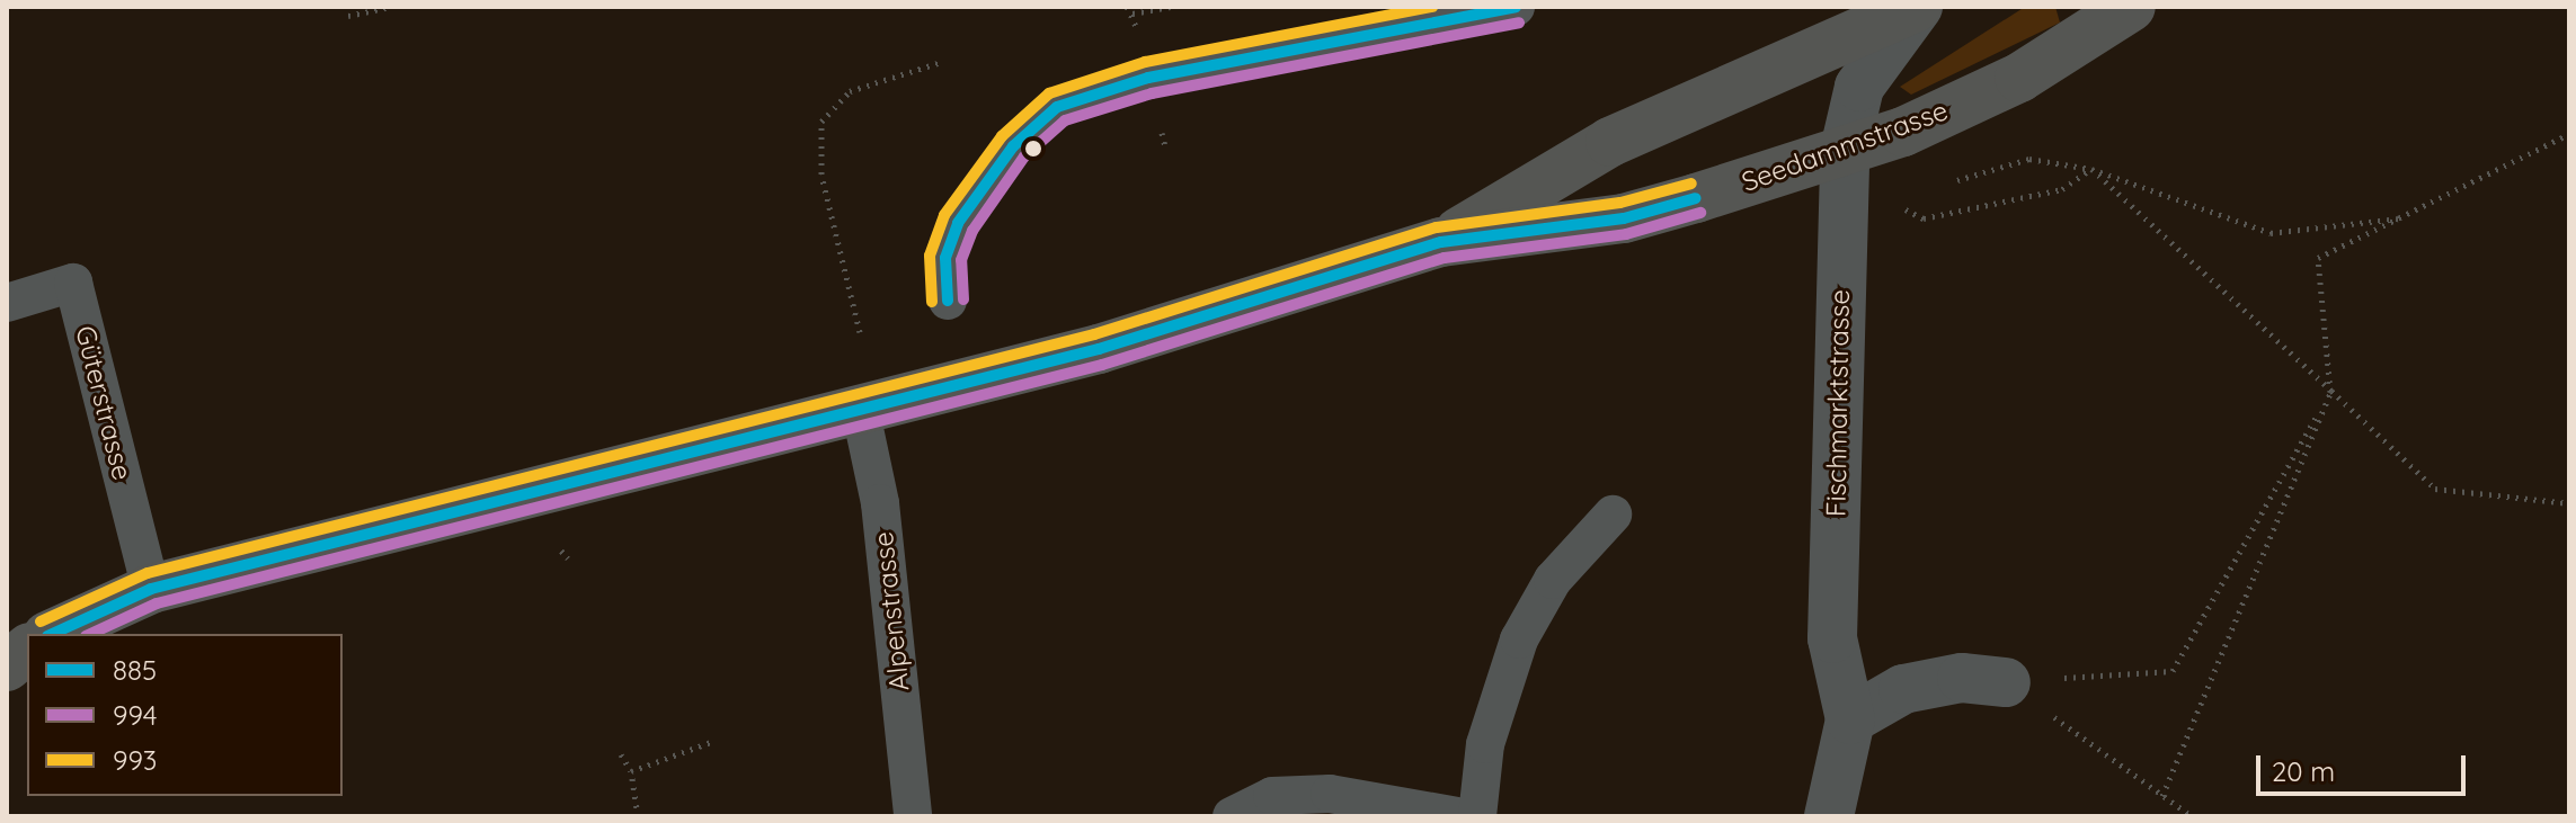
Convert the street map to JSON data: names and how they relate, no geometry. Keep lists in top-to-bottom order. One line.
{"streets":{"main road":["Seedammstrasse"],"street":["Fischmarktstrasse"],"lane":["Güterstrasse","Alpenstrasse"]},"crossings":[["Seedammstrasse","Fischmarktstrasse"]],"lines":["transit line 885","transit line 993","transit line 994"],"legend":["885","994","993"],"scale_bar":"20 m"}
